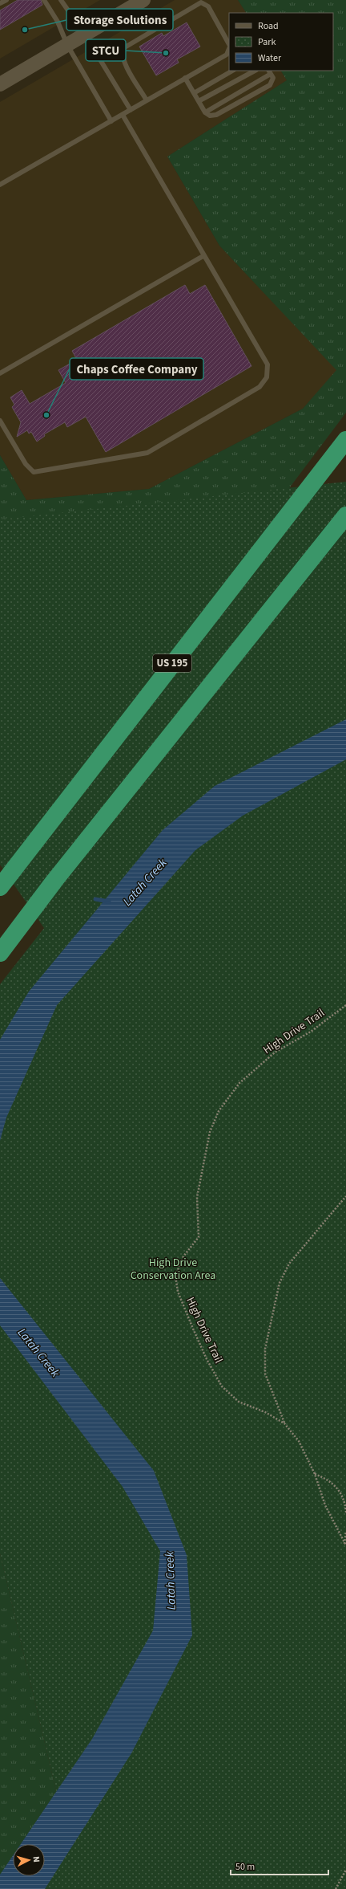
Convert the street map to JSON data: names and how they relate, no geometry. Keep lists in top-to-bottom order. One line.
{"streets":{"highway":["US 195"],"path":["High Drive Trail"]},"water":["Latah Creek"],"parks":["High Drive Conservation Area"],"places":["Storage Solutions","STCU","Chaps Coffee Company"],"legend":["Road","Park","Water"],"scale_bar":"50 m","north":"right"}
